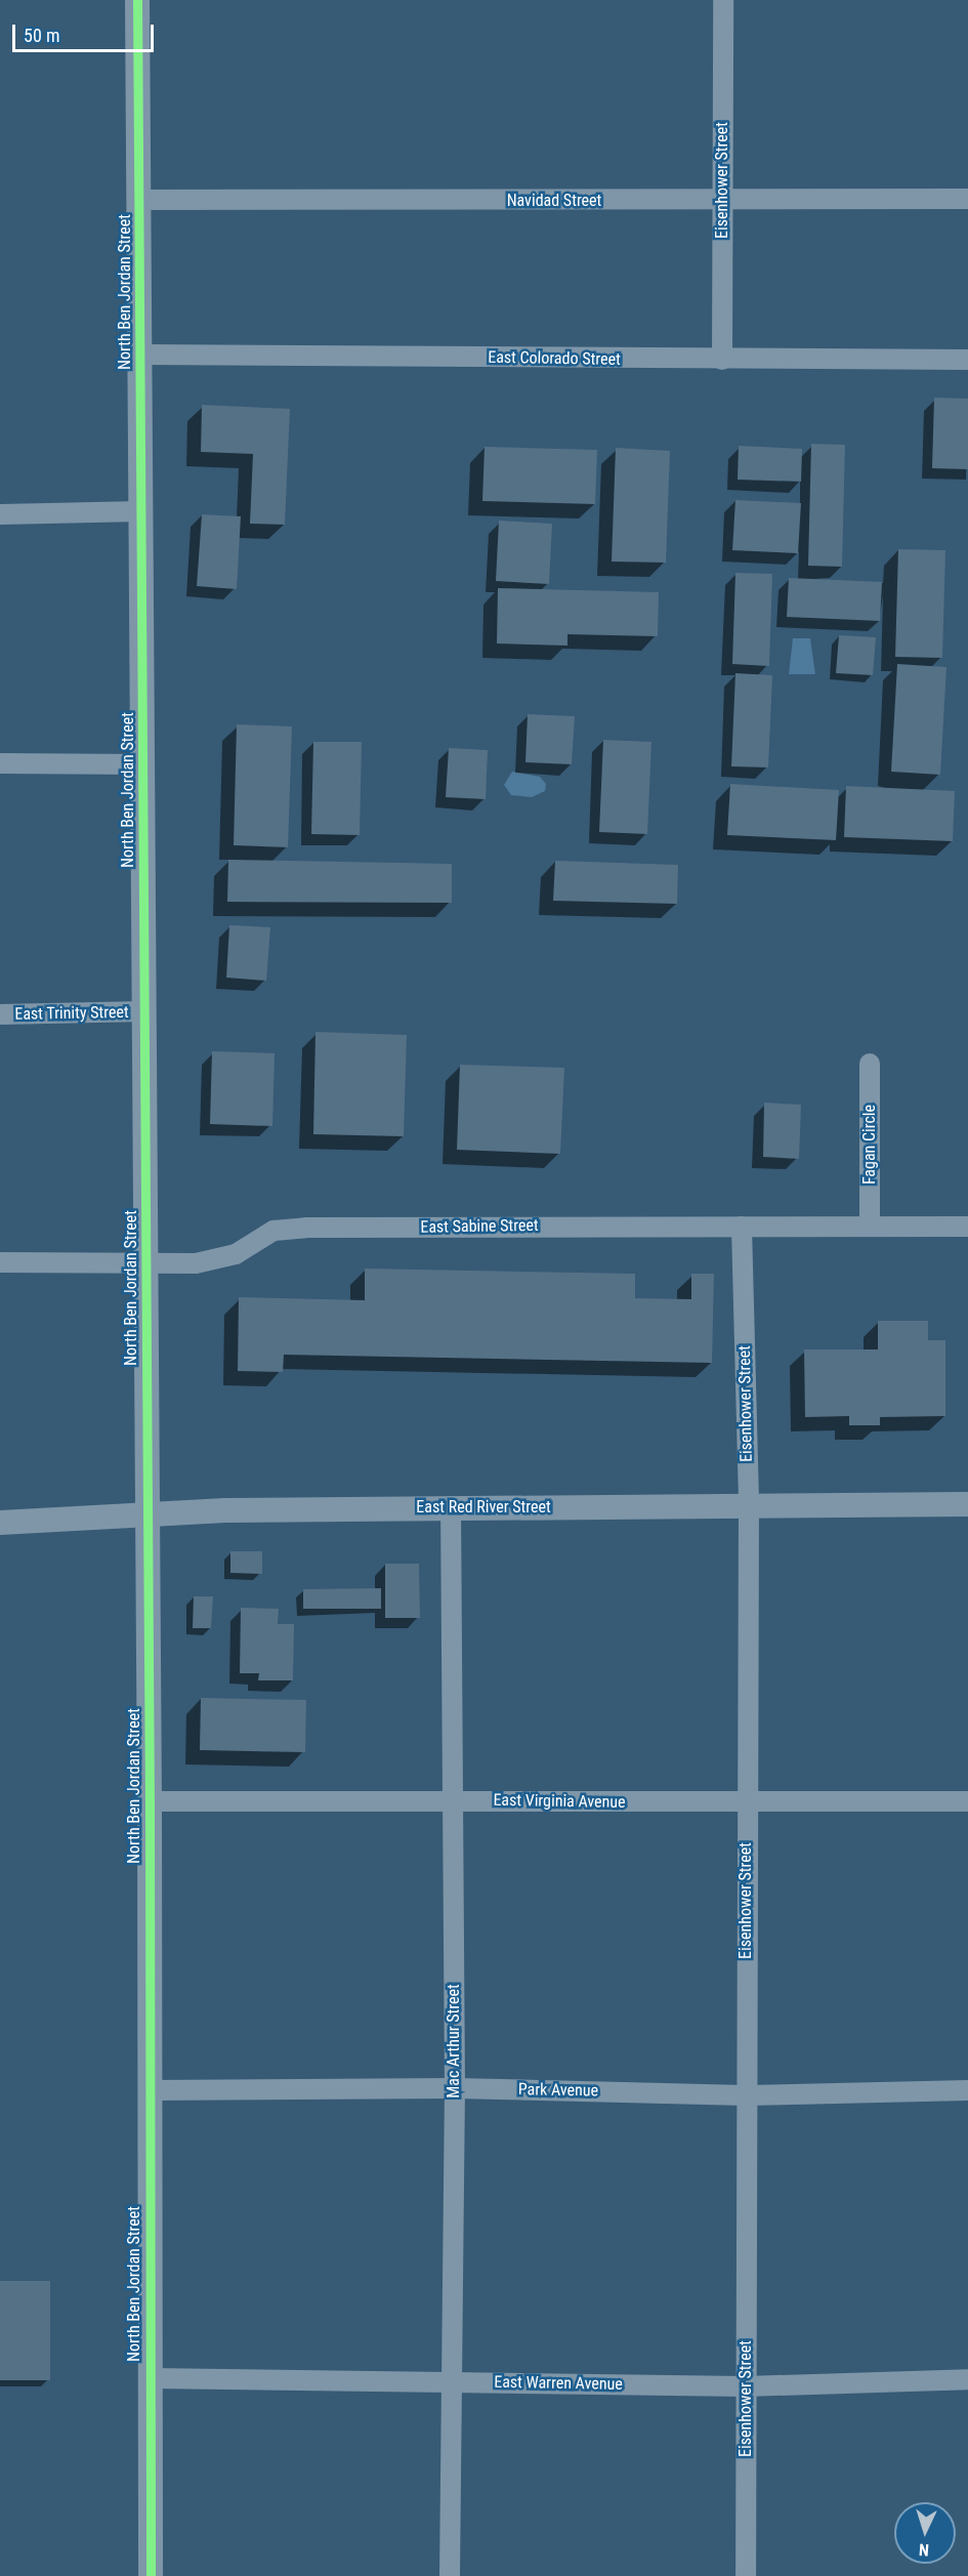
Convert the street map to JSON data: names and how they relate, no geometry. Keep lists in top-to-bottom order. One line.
{"streets":{"street":["Eisenhower Street","Navidad Street","North Ben Jordan Street","East Colorado Street","East Trinity Street","Fagan Circle","East Sabine Street","East Red River Street","East Virginia Avenue","Mac Arthur Street","Park Avenue","East Warren Avenue"]},"crossings":[["Eisenhower Street","Navidad Street"],["Eisenhower Street","East Colorado Street"],["Eisenhower Street","East Sabine Street"],["Eisenhower Street","East Red River Street"],["Eisenhower Street","East Virginia Avenue"],["Eisenhower Street","Park Avenue"],["Eisenhower Street","East Warren Avenue"],["Navidad Street","North Ben Jordan Street"],["North Ben Jordan Street","East Colorado Street"],["North Ben Jordan Street","East Trinity Street"],["North Ben Jordan Street","East Sabine Street"],["North Ben Jordan Street","East Red River Street"],["North Ben Jordan Street","East Virginia Avenue"],["North Ben Jordan Street","Park Avenue"],["North Ben Jordan Street","East Warren Avenue"],["Fagan Circle","East Sabine Street"],["East Red River Street","Mac Arthur Street"],["East Virginia Avenue","Mac Arthur Street"],["Mac Arthur Street","Park Avenue"],["Mac Arthur Street","East Warren Avenue"]],"scale_bar":"50 m","north":"bottom"}
